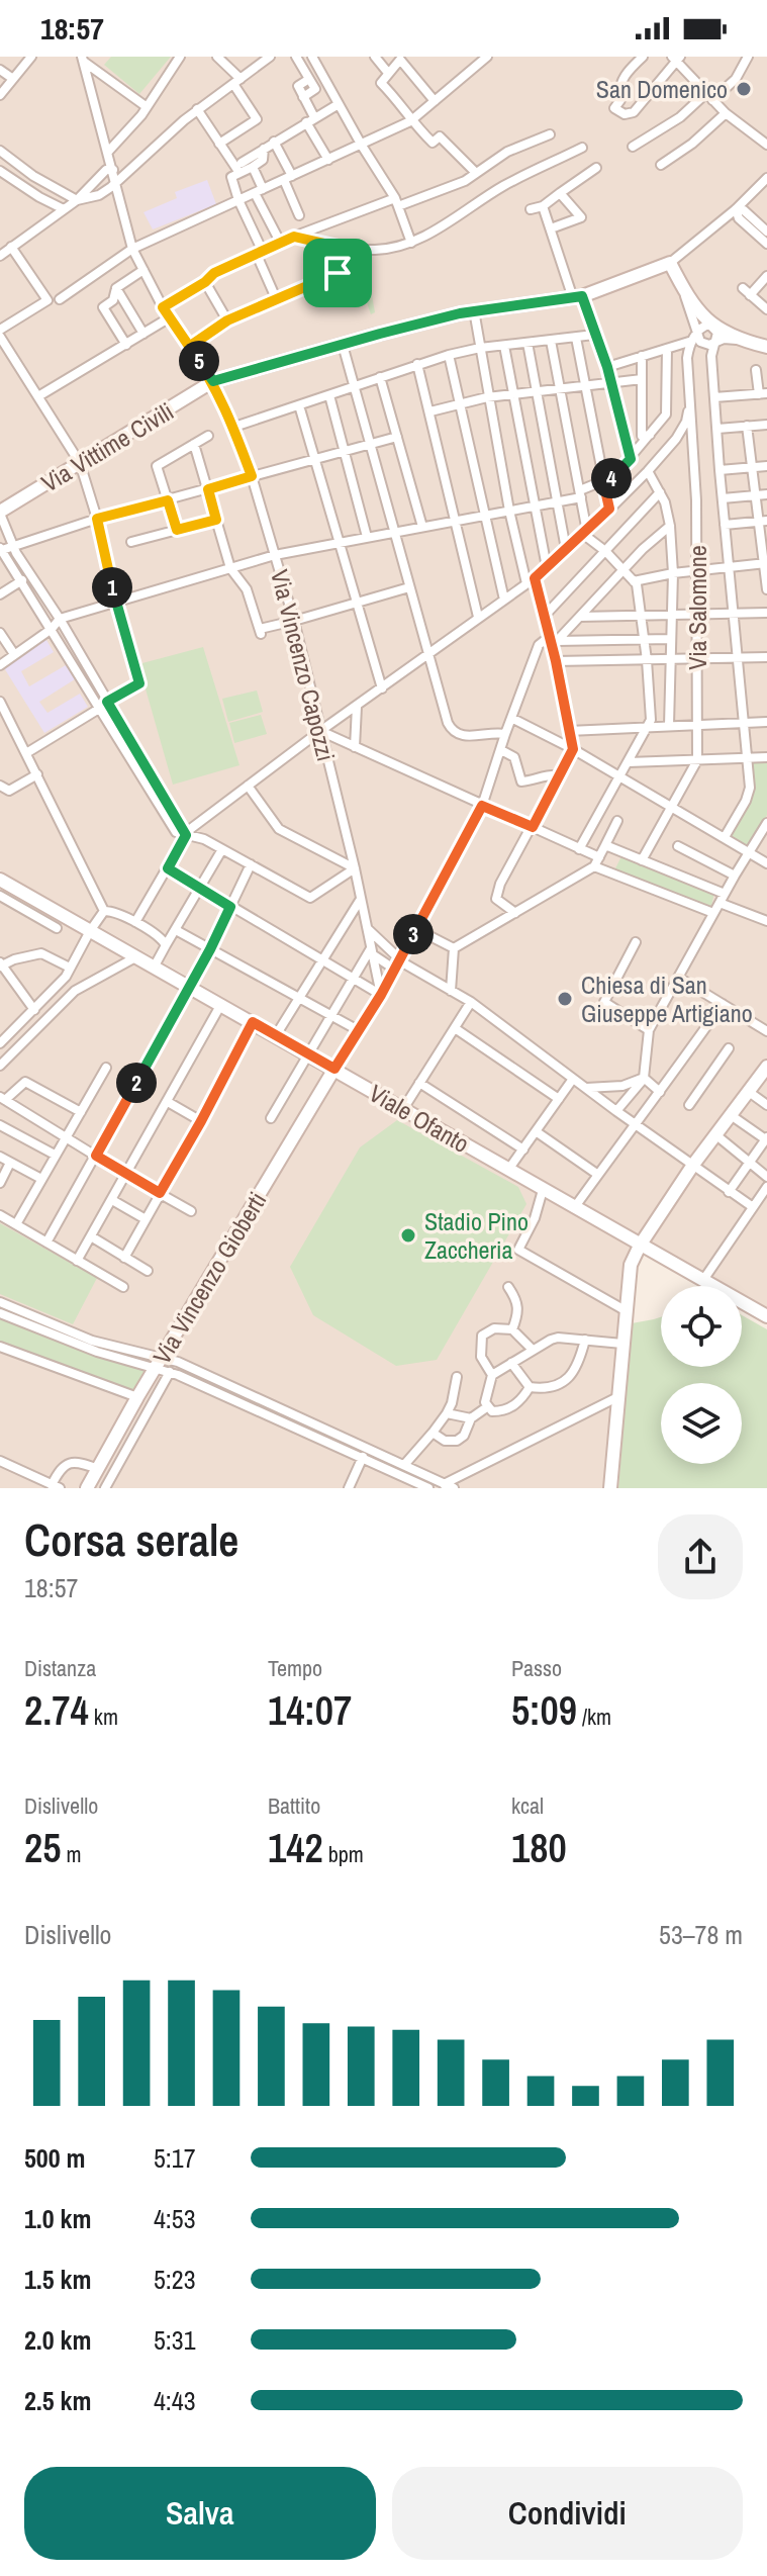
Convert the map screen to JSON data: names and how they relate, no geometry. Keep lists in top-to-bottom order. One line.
{"streets":{"street":["Via Vittime Civili","Via Salomone","Via Vincenzo Capozzi","Viale Ofanto","Via Vincenzo Gioberti"]},"crossings":[["Via Vittime Civili","Via Vincenzo Capozzi"],["Viale Ofanto","Via Vincenzo Gioberti"]],"places":["San Domenico","Chiesa di San Giuseppe Artigiano","Stadio Pino Zaccheria"],"page":{"status":"18:57","pins":["5","4","1","3","2"],"heading":["Corsa serale","18:57"],"stats":[["Distanza","2.74 km"],["Tempo","14:07"],["Passo","5:09 /km"],["Dislivello","25 m"],["Battito","142 bpm"],["kcal","180"]],"chart":["Dislivello","53–78 m"],"list":[{"name":"500 m","note":"5:17"},{"name":"1.0 km","note":"4:53"},{"name":"1.5 km","note":"5:23"},{"name":"2.0 km","note":"5:31"},{"name":"2.5 km","note":"4:43"}],"buttons":["Salva","Condividi"]}}
